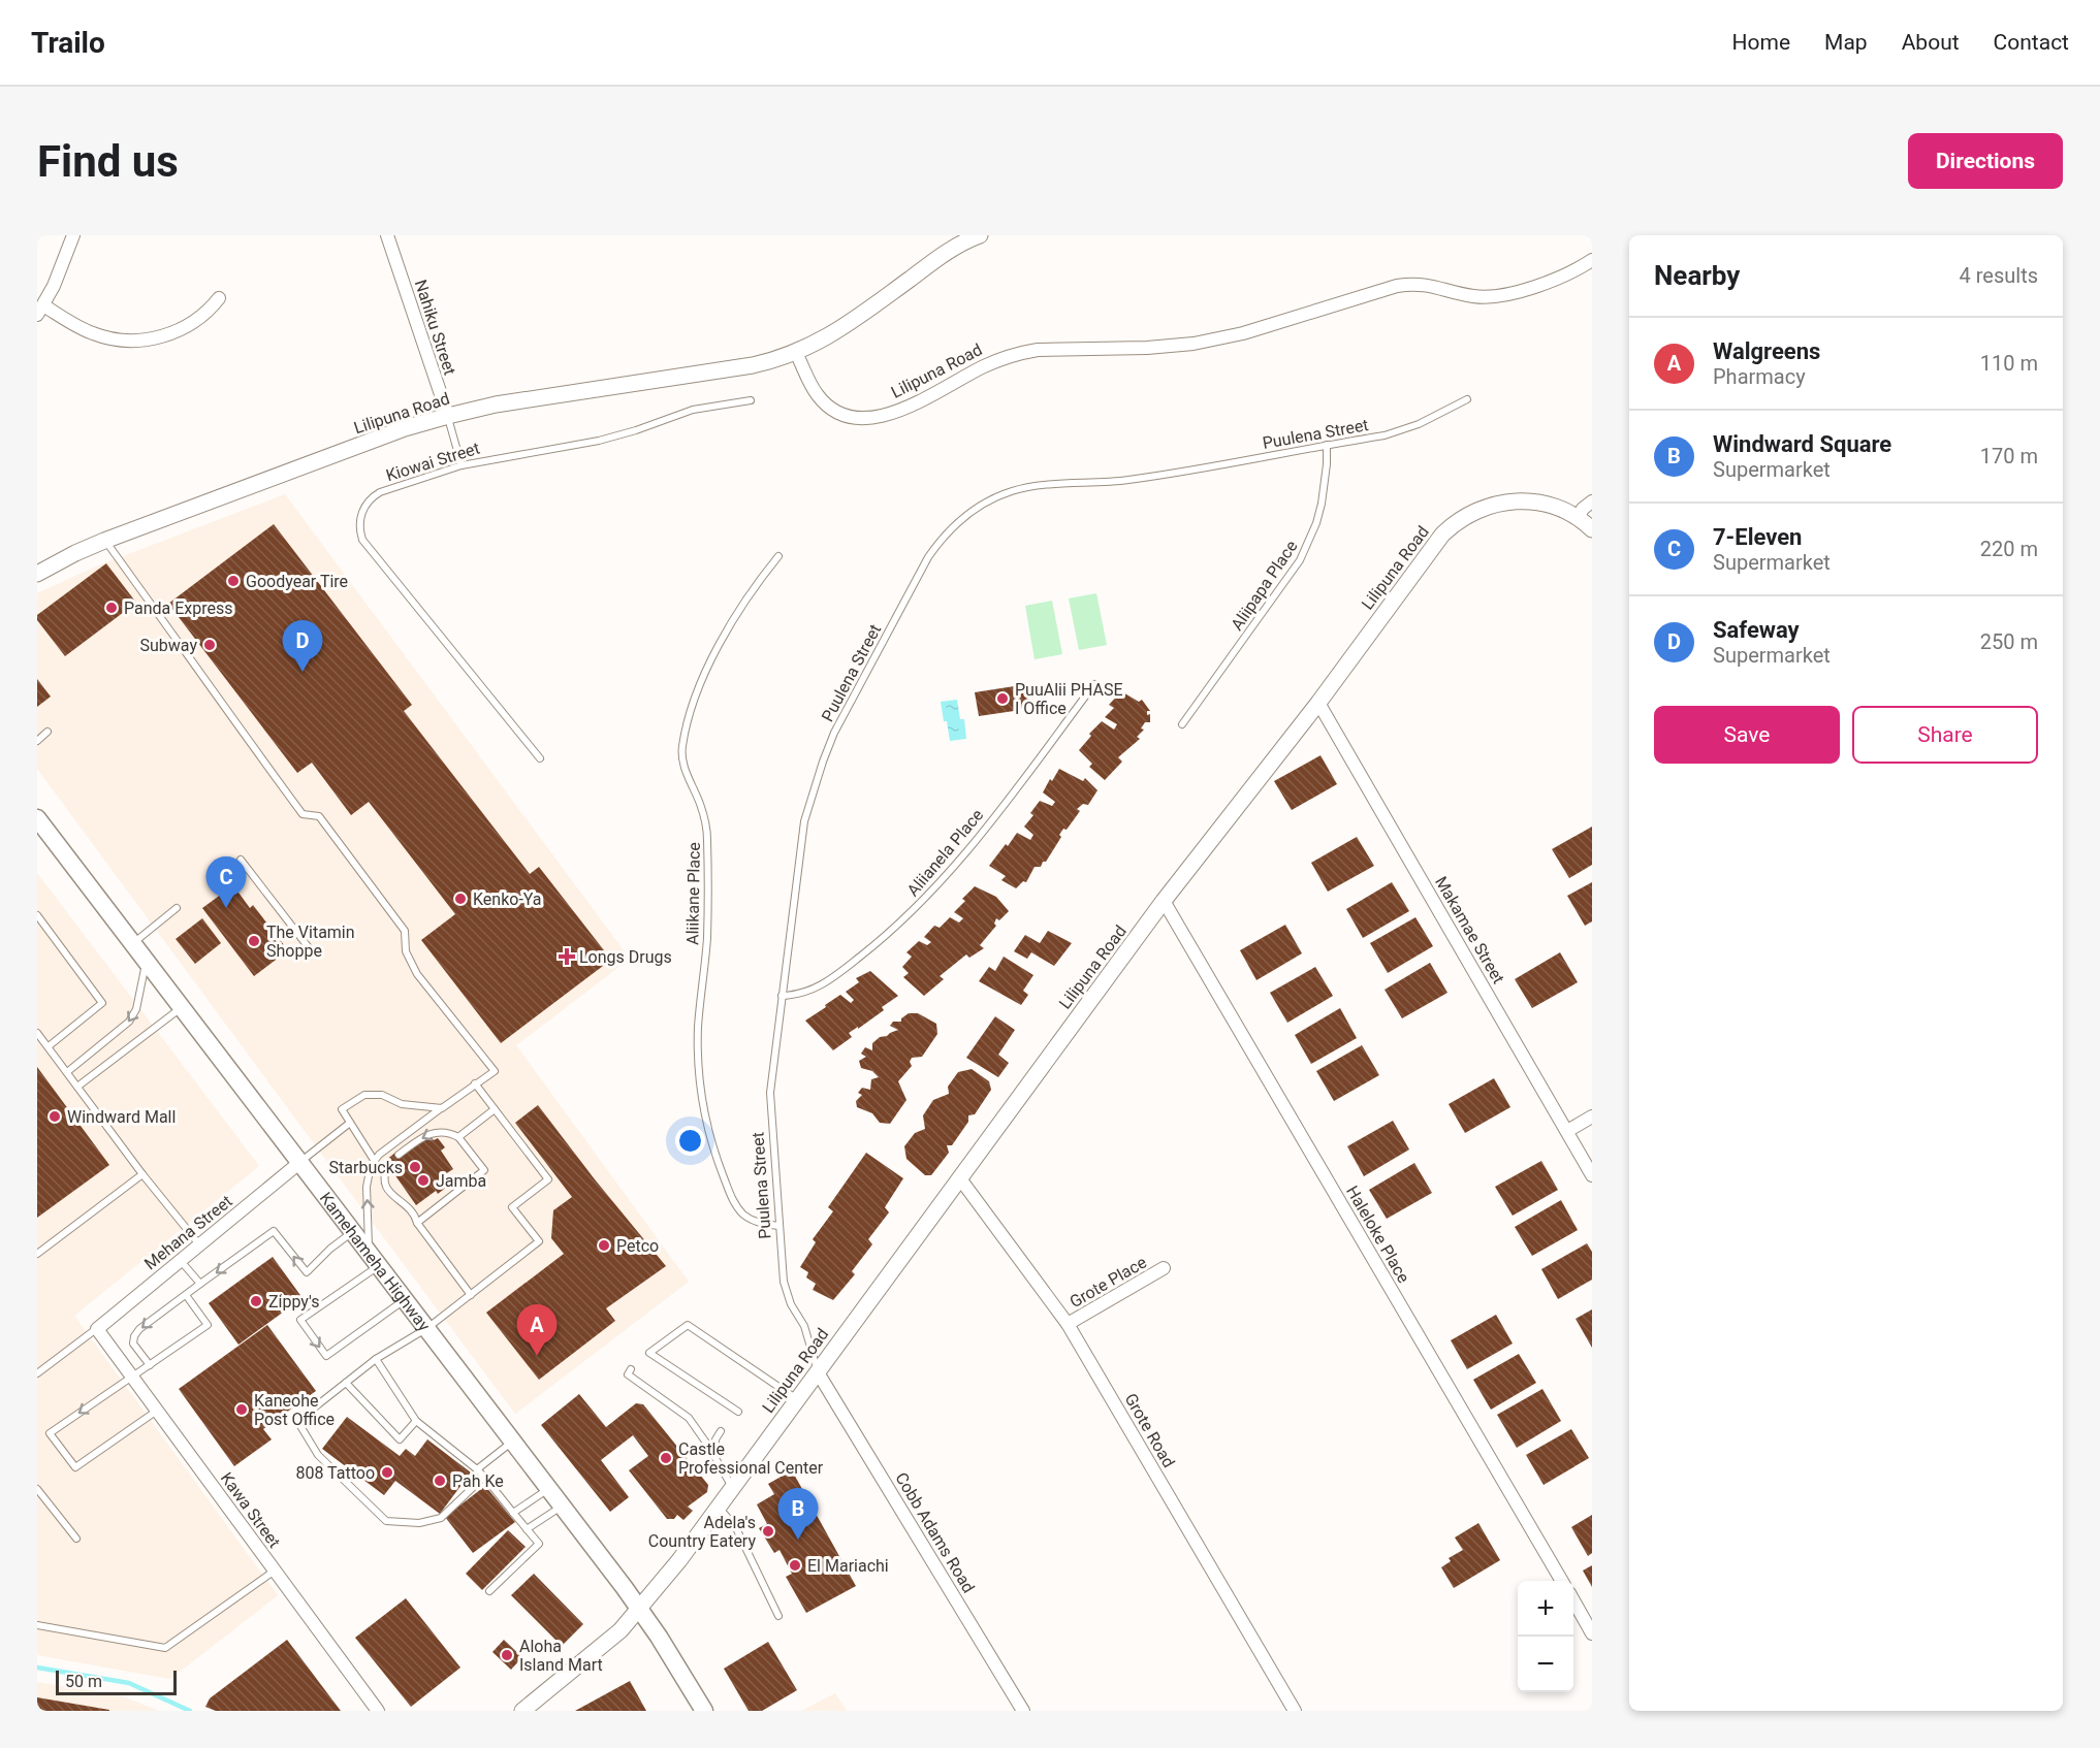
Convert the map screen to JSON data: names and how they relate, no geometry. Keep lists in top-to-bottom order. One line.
{"streets":{"main road":["Kamehameha Highway"],"street":["Nahiku Street","Lilipuna Road","Makamae Street","Mehana Street","Haleloke Place","Grote Place","Grote Road","Kawa Street","Cobb Adams Road"],"lane":["Puulena Street","Kiowai Street","Aliipapa Place","Aliianela Place","Aliikane Place"]},"crossings":[["Nahiku Street","Lilipuna Road"],["Nahiku Street","Kiowai Street"],["Lilipuna Road","Puulena Street"],["Lilipuna Road","Makamae Street"],["Lilipuna Road","Haleloke Place"],["Lilipuna Road","Kamehameha Highway"],["Lilipuna Road","Grote Road"],["Lilipuna Road","Cobb Adams Road"],["Puulena Street","Aliipapa Place"],["Puulena Street","Aliianela Place"],["Puulena Street","Aliikane Place"],["Puulena Street","Cobb Adams Road"],["Mehana Street","Kamehameha Highway"],["Mehana Street","Kawa Street"],["Grote Place","Grote Road"]],"places":{"other":["Goodyear Tire","Panda Express","Subway","PuuAlii PHASE I Office","Kenko-Ya","The Vitamin Shoppe","Windward Mall","Starbucks","Jamba","Petco","Zippy's","Kaneohe Post Office","Castle Professional Center","808 Tattoo","Pah Ke","Adela's Country Eatery","El Mariachi","Aloha Island Mart"],"health":["Longs Drugs"]},"scale_bar":"50 m","page":{"header":"Trailo","nav":["Home","Map","About","Contact"],"buttons":["Directions",["Save","Share"]],"title":"Find us","heading":["Nearby","4 results"],"list":[{"mark":"A","name":"Walgreens","note":"Pharmacy","value":"110 m"},{"mark":"B","name":"Windward Square","note":"Supermarket","value":"170 m"},{"mark":"C","name":"7-Eleven","note":"Supermarket","value":"220 m"},{"mark":"D","name":"Safeway","note":"Supermarket","value":"250 m"}],"pins":["D","C","A","B"],"map_buttons":["+","−"],"scale":"50 m"}}
